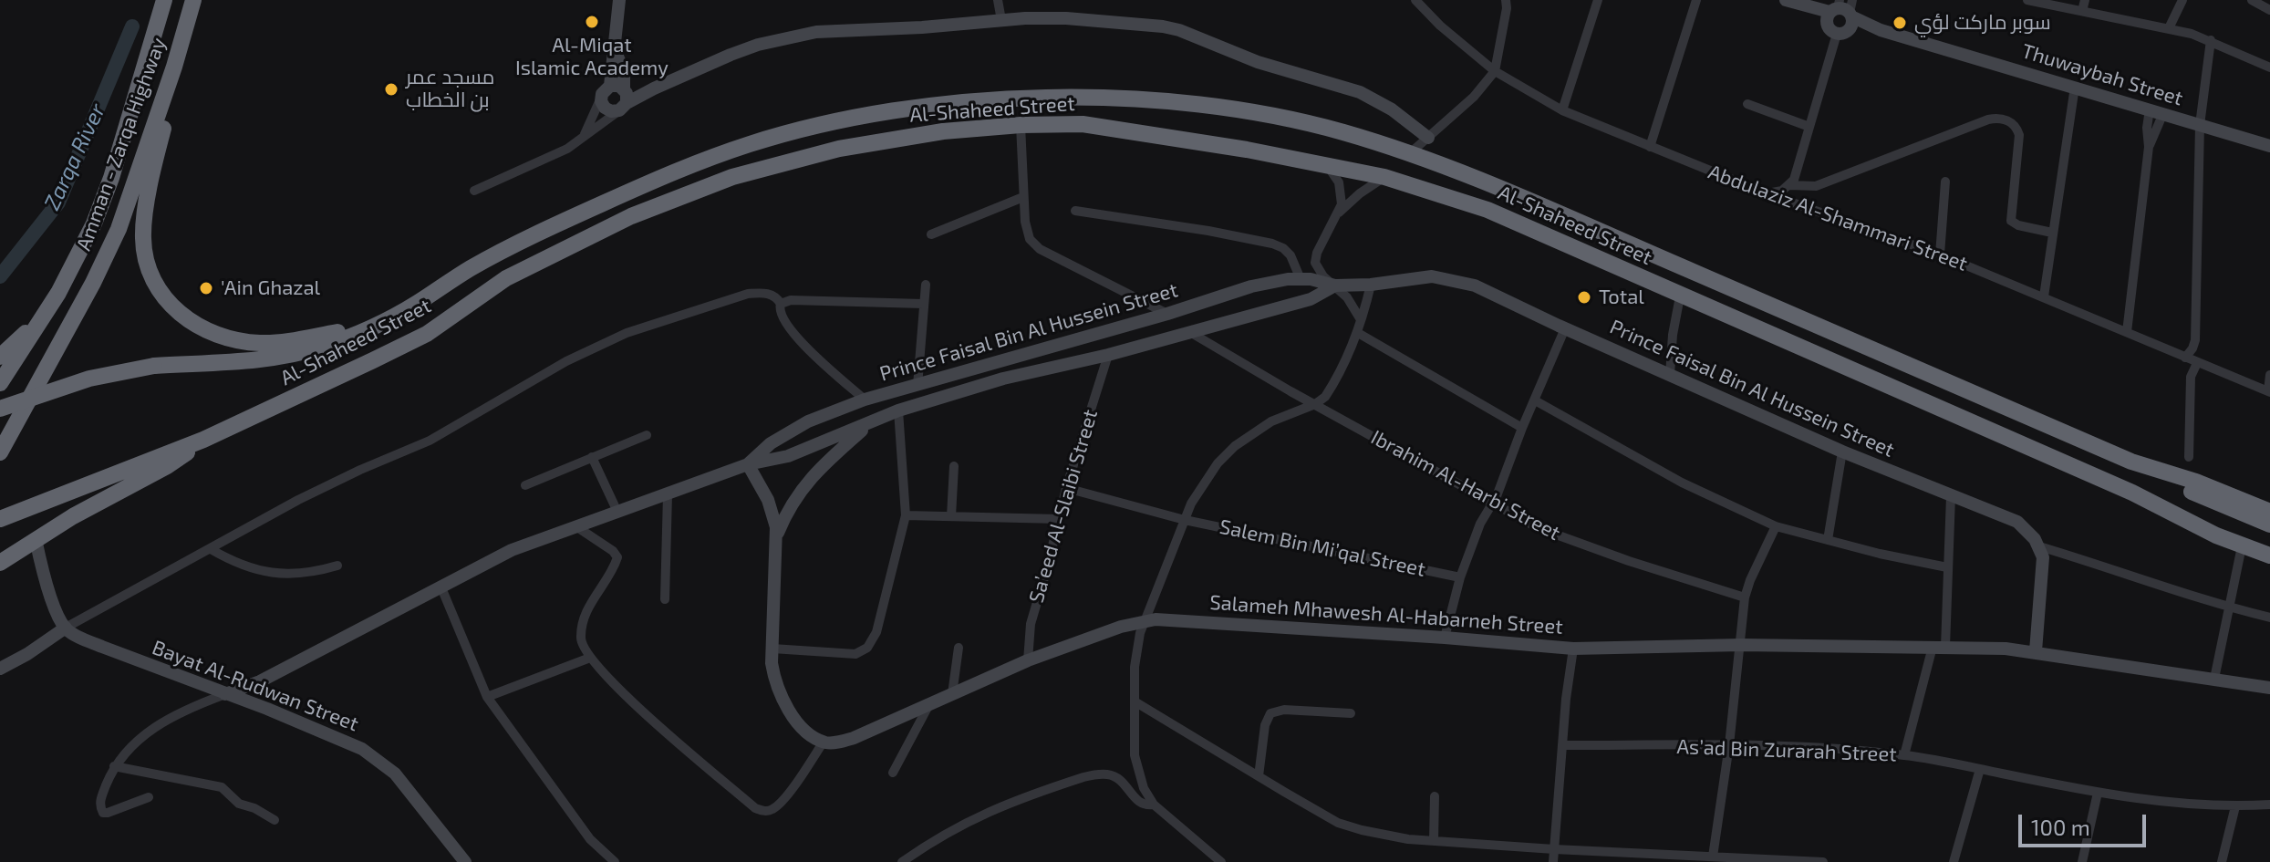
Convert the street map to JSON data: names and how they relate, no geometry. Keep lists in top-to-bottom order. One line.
{"streets":{"highway":["Al-Shaheed Street","Amman - Zarqa Highway"],"street":["Thuwaybah Street","Abdulaziz Al-Shammari Street","Prince Faisal Bin Al Hussein Street","Ibrahim Al-Harbi Street","Sa’eed Al-Slaibi Street","Salem Bin Mi’qal Street","Salameh Mhawesh Al-Habarneh Street","Bayat Al-Rudwan Street","As’ad Bin Zurarah Street"]},"crossings":[["Prince Faisal Bin Al Hussein Street","Ibrahim Al-Harbi Street"],["Prince Faisal Bin Al Hussein Street","Sa’eed Al-Slaibi Street"],["Prince Faisal Bin Al Hussein Street","Bayat Al-Rudwan Street"],["Sa’eed Al-Slaibi Street","Salem Bin Mi’qal Street"],["Sa’eed Al-Slaibi Street","Salameh Mhawesh Al-Habarneh Street"]],"water":["Zarqa River"],"places":["Al-Miqat Islamic Academy","سوبر ماركت لؤي","مسجد عمر بن الخطاب","'Ain Ghazal","Total"],"scale_bar":"100 m"}
